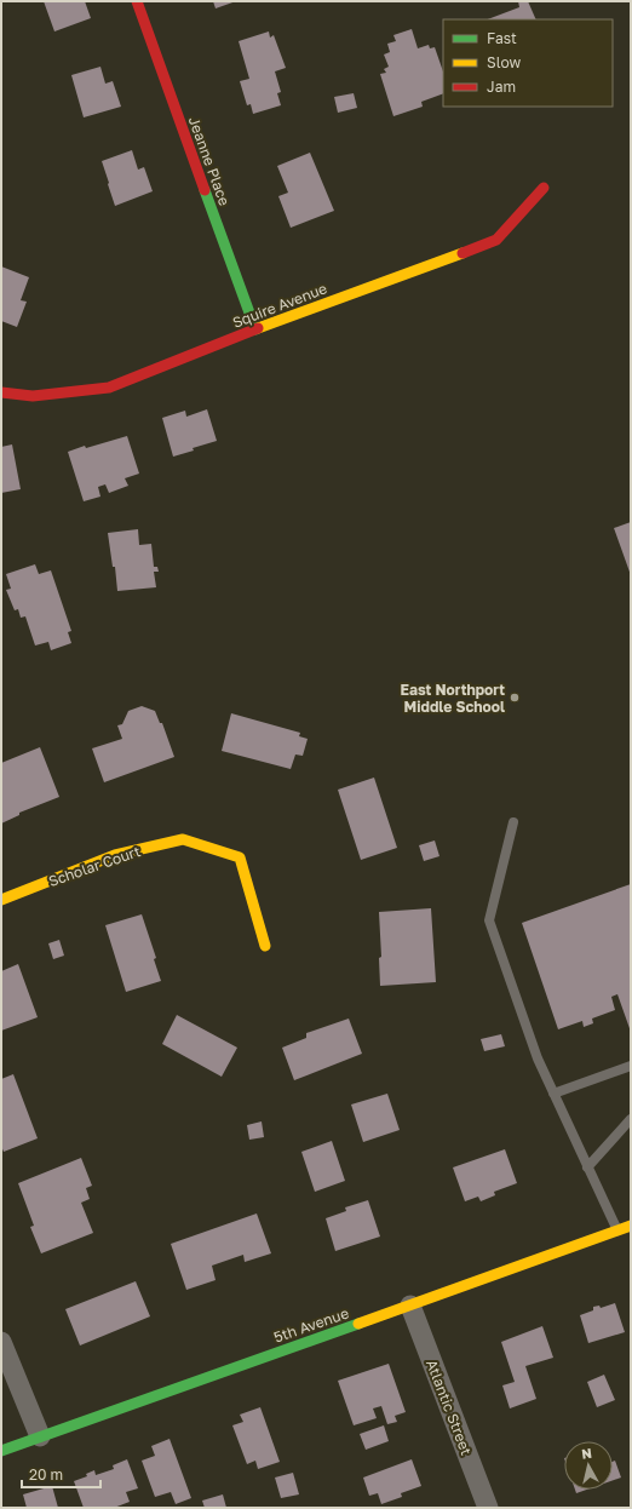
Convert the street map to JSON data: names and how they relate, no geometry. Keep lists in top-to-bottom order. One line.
{"streets":{"street":["Jeanne Place","Squire Avenue","Scholar Court","5th Avenue","Atlantic Street"]},"crossings":[["Jeanne Place","Squire Avenue"],["5th Avenue","Atlantic Street"]],"places":["East Northport Middle School"],"legend":["Fast","Slow","Jam"],"scale_bar":"20 m","north":"top"}
